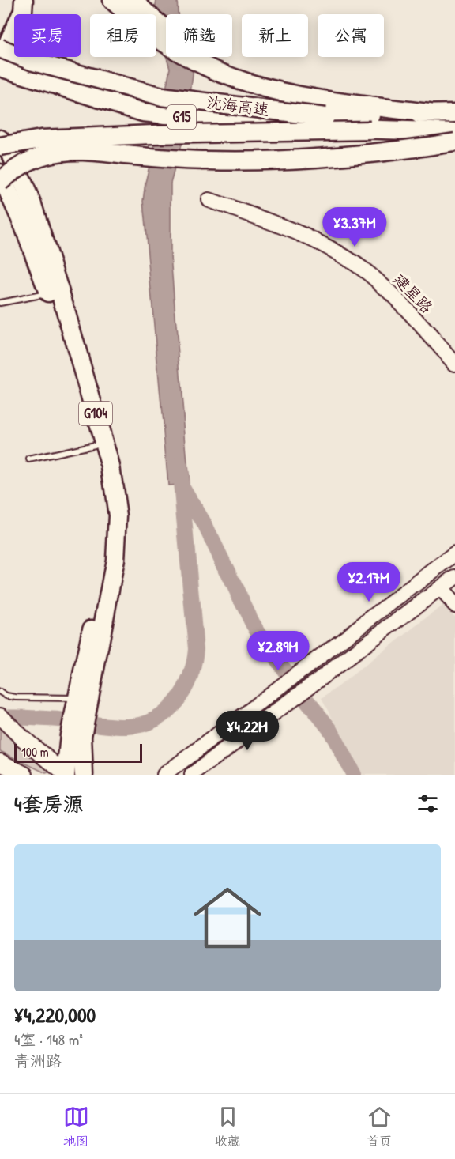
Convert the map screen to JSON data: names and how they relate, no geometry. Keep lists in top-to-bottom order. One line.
{"streets":{"highway":["沈海高速","G15","G104"],"main road":["建星路"]},"scale_bar":"100 m","page":{"chip":["买房","租房","筛选","新上","公寓"],"price":["¥3.37M","¥2.17M","¥2.89M","¥4.22M"],"scale":"100 m","heading":"4套房源","list":[{"name":"¥4,220,000","note":"4室 · 148 m² · 青洲路"}],"tabs":["地图","收藏","首页"]}}
